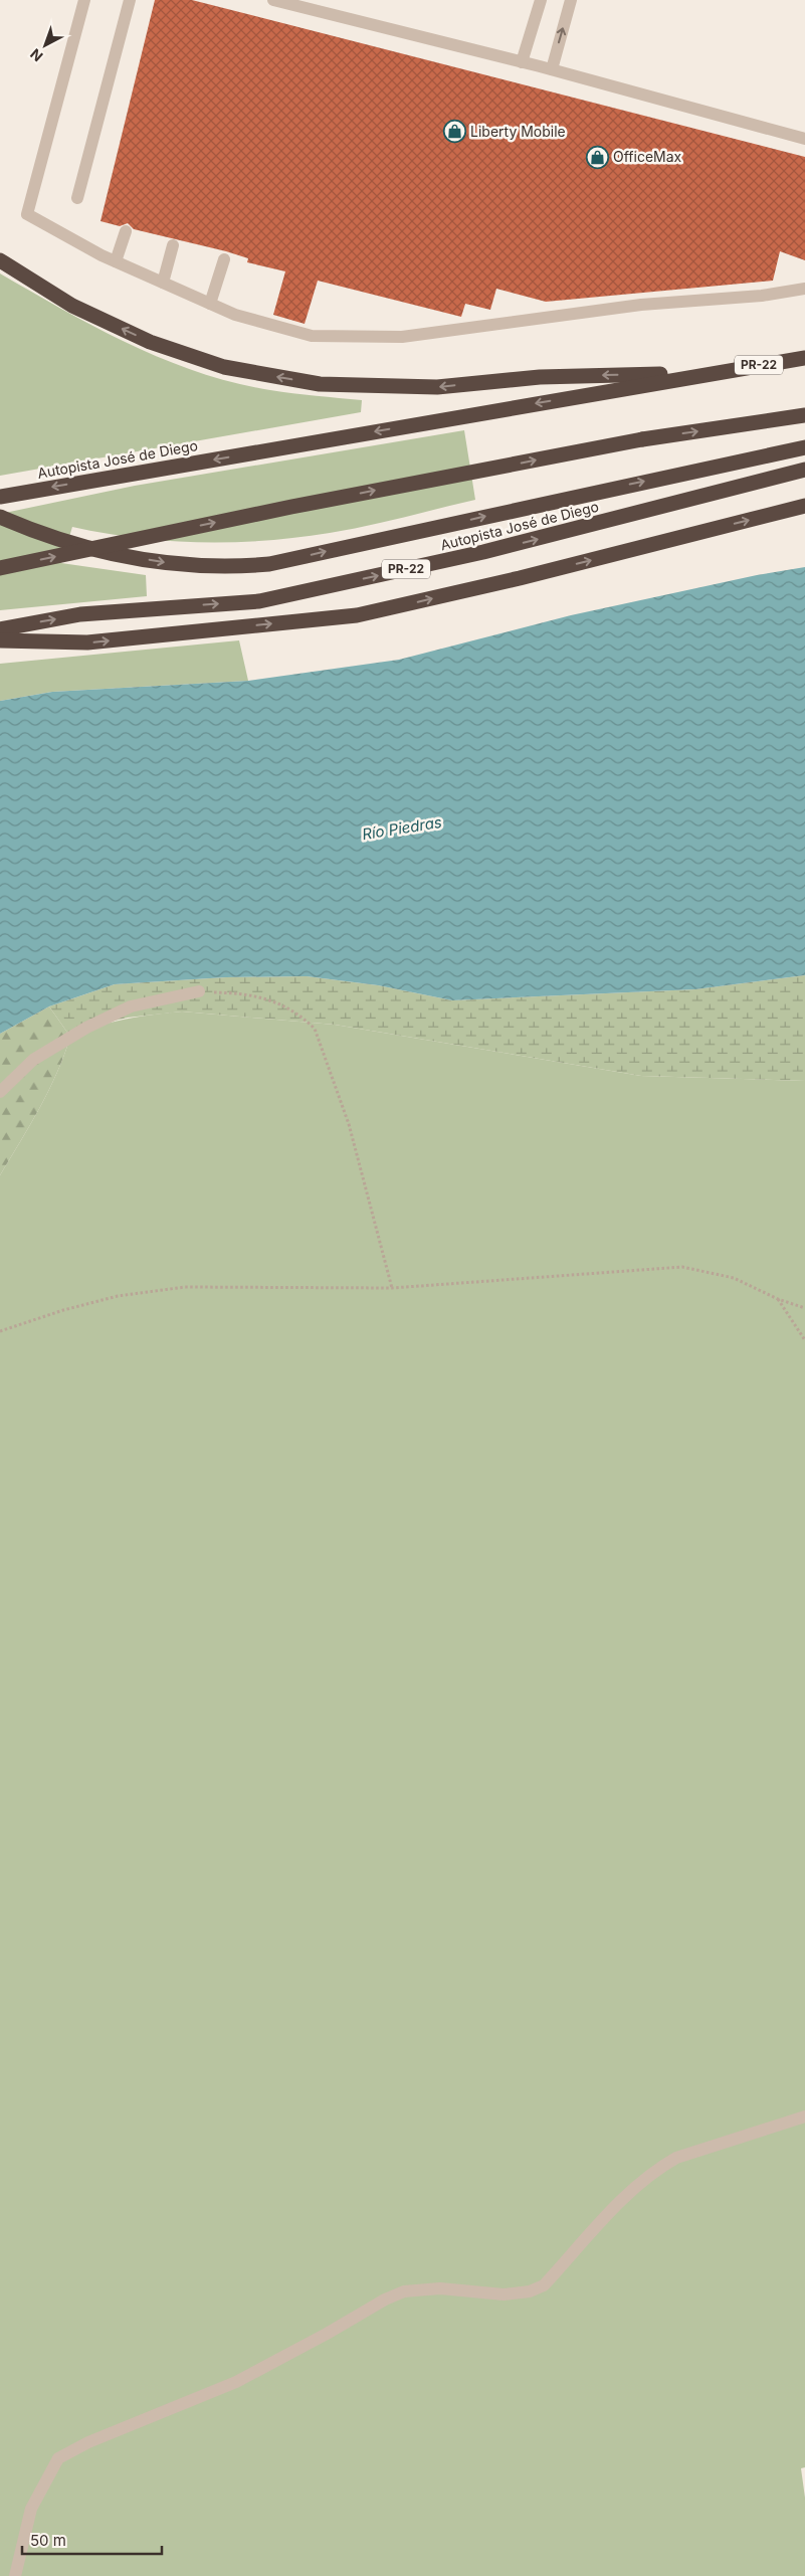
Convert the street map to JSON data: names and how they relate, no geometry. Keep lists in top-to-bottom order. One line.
{"streets":{"highway":["PR-22","Autopista José de Diego"]},"water":["Río Piedras"],"places":{"shop":["Liberty Mobile","OfficeMax"]},"scale_bar":"50 m","north":"bottom left"}
